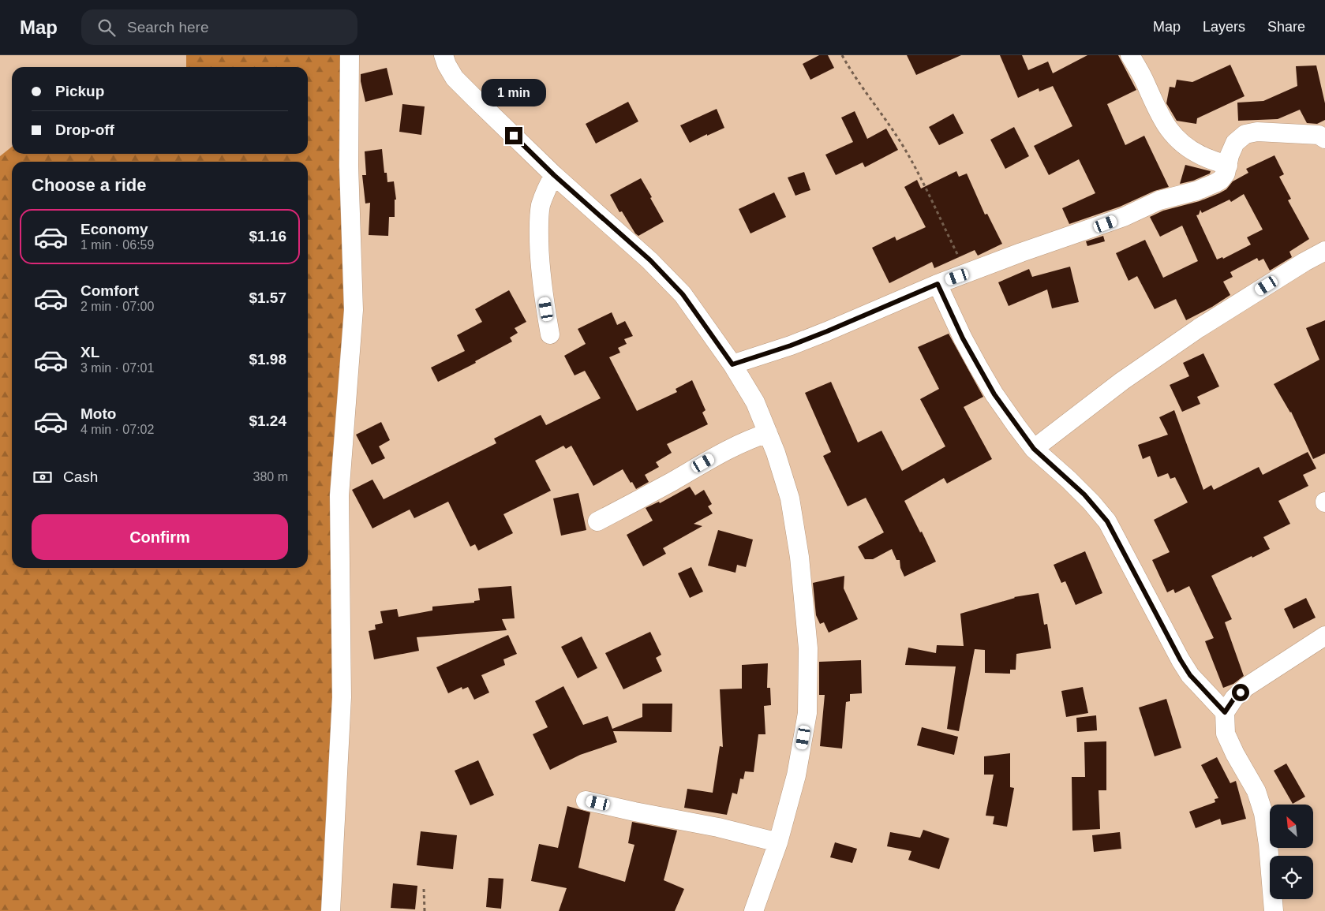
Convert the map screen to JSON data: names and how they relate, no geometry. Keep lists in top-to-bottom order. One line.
{"north":"top left","page":{"header":"Map","search":"Search here","nav":["Map","Layers","Share"],"banner":["Pickup","Drop-off"],"bubble":"1 min","heading":"Choose a ride","list":[{"name":"Economy","note":"1 min · 06:59","value":"$1.16"},{"name":"Comfort","note":"2 min · 07:00","value":"$1.57"},{"name":"XL","note":"3 min · 07:01","value":"$1.98"},{"name":"Moto","note":"4 min · 07:02","value":"$1.24"}],"pay":["Cash","380 m"],"buttons":"Confirm"}}
